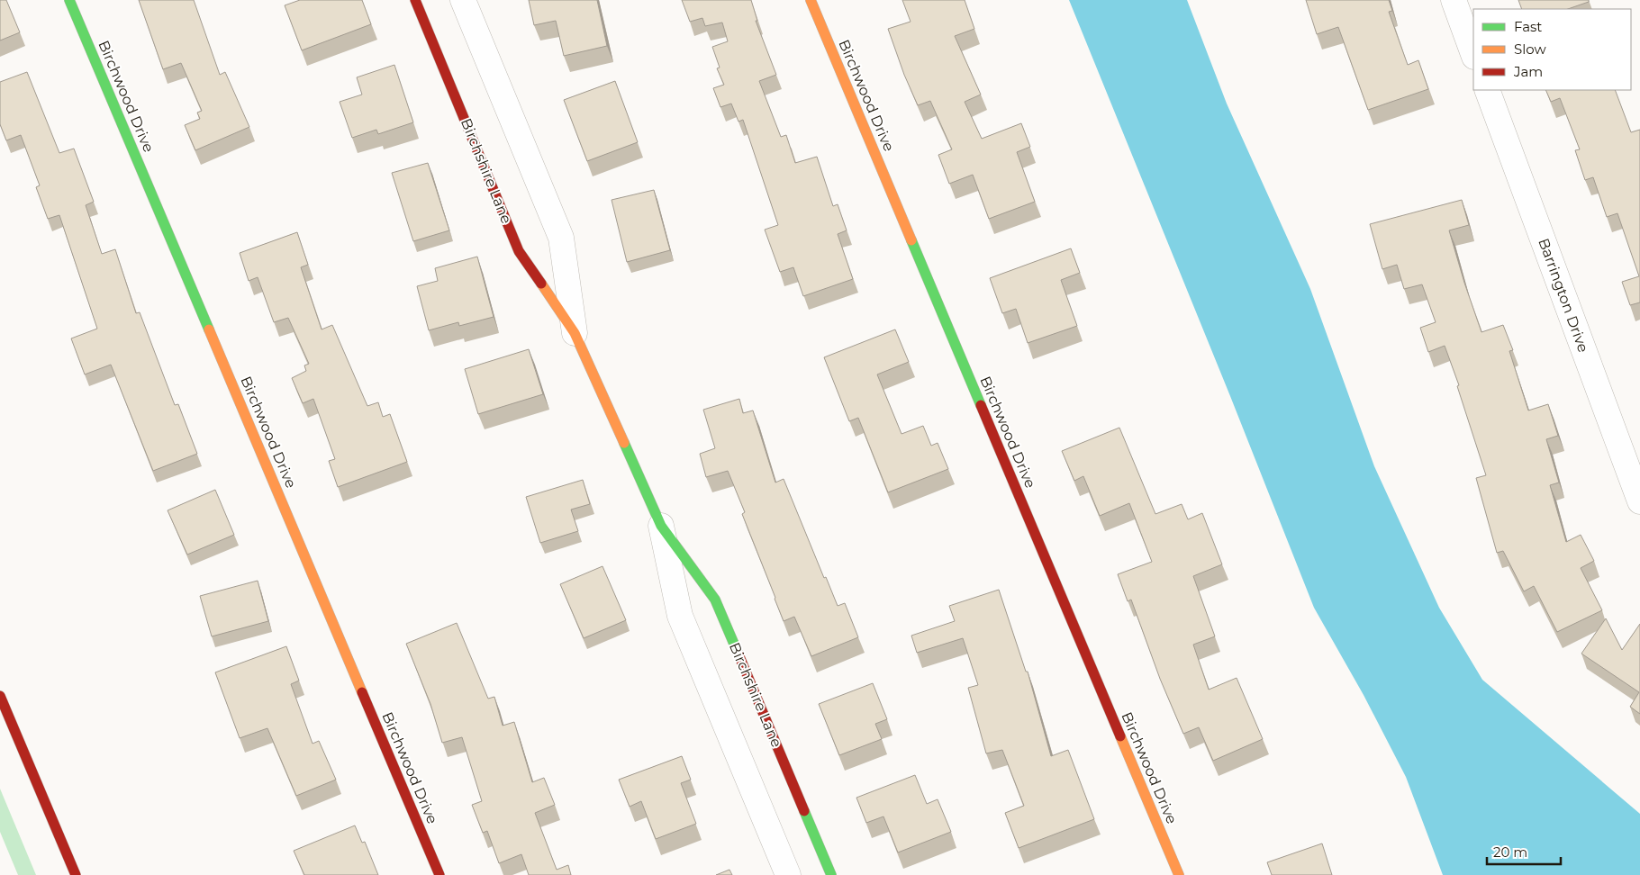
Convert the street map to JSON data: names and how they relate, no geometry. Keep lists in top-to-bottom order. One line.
{"streets":{"main road":["Birchwood Drive","Birchshire Lane"],"street":["Barrington Drive"]},"legend":["Fast","Slow","Jam"],"scale_bar":"20 m"}
